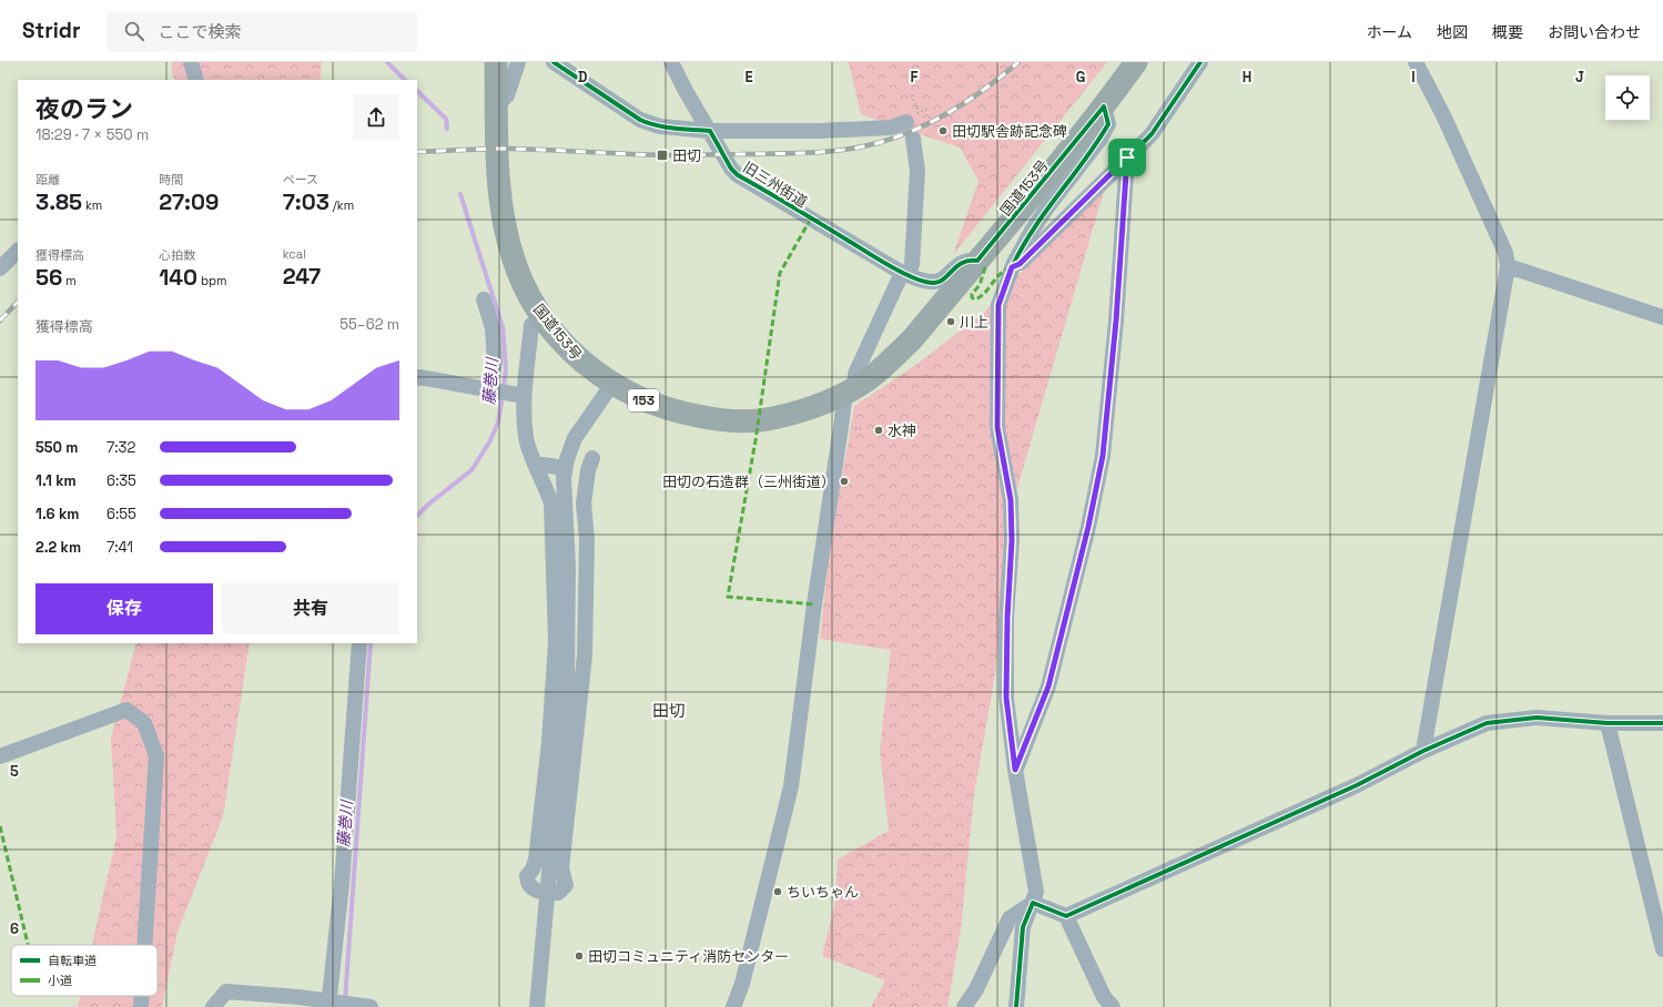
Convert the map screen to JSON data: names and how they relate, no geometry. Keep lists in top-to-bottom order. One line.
{"streets":{"highway":["国道153号","153"],"street":["旧三州街道"]},"crossings":[["旧三州街道","国道153号"]],"districts":["田切"],"water":["藤巻川"],"places":{"other":["田切駅舎跡記念碑","川上","水神","田切の石造群（三州街道）","ちいちゃん","田切コミュニティ消防センター"],"transit":["田切"]},"legend":["自転車道","小道"],"page":{"header":"Stridr","search":"ここで検索","nav":["ホーム","地図","概要","お問い合わせ"],"heading":["夜のラン","18:29 · 7 × 550 m"],"stats":[["距離","3.85 km"],["時間","27:09"],["ペース","7:03 /km"],["獲得標高","56 m"],["心拍数","140 bpm"],["kcal","247"]],"chart":["獲得標高","55–62 m"],"list":[{"name":"550 m","note":"7:32"},{"name":"1.1 km","note":"6:35"},{"name":"1.6 km","note":"6:55"},{"name":"2.2 km","note":"7:41"}],"buttons":["保存","共有"]},"grid":{"columns":["D","E","F","G","H","I","J"],"rows":["5","6"]}}
